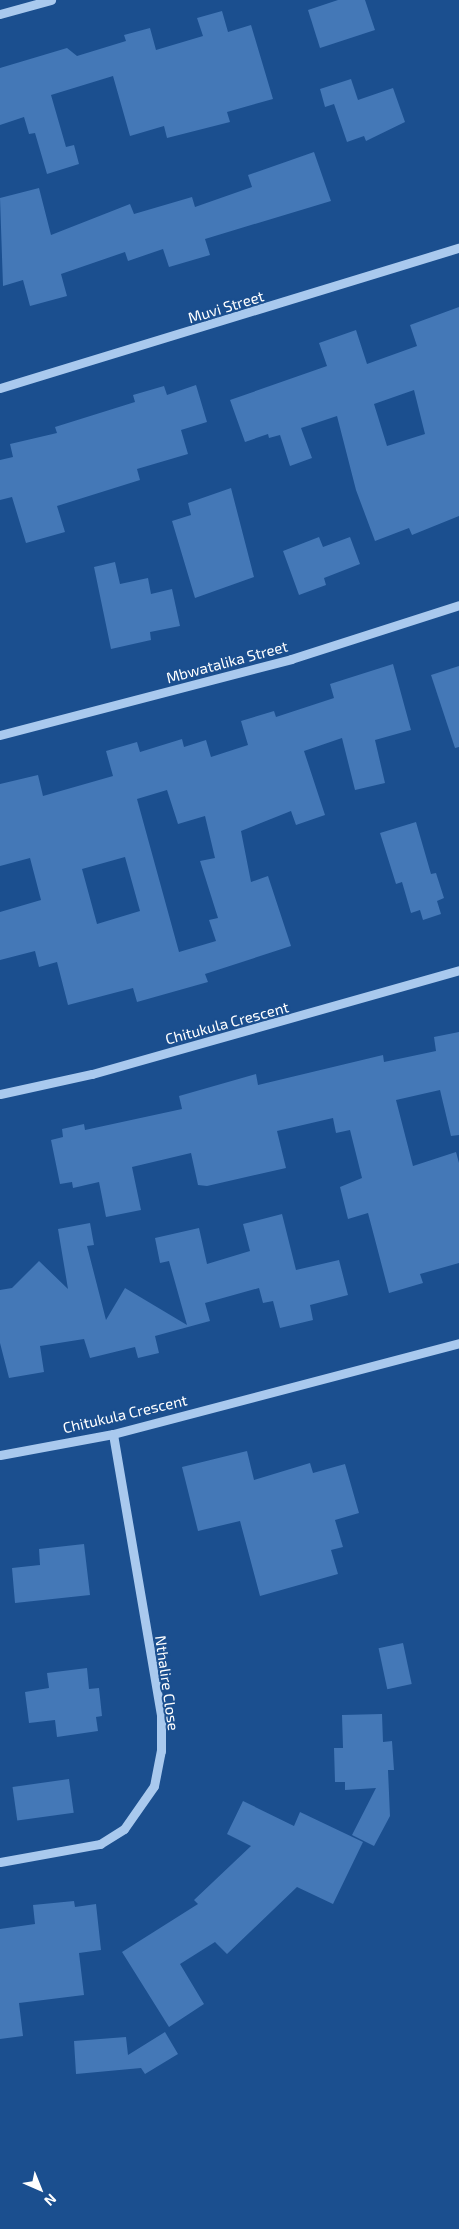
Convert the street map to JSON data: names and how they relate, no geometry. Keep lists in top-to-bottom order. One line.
{"streets":{"street":["Muvi Street","Mbwatalika Street","Chitukula Crescent","Nthalire Close"]},"crossings":[["Chitukula Crescent","Nthalire Close"]],"north":"bottom right"}
